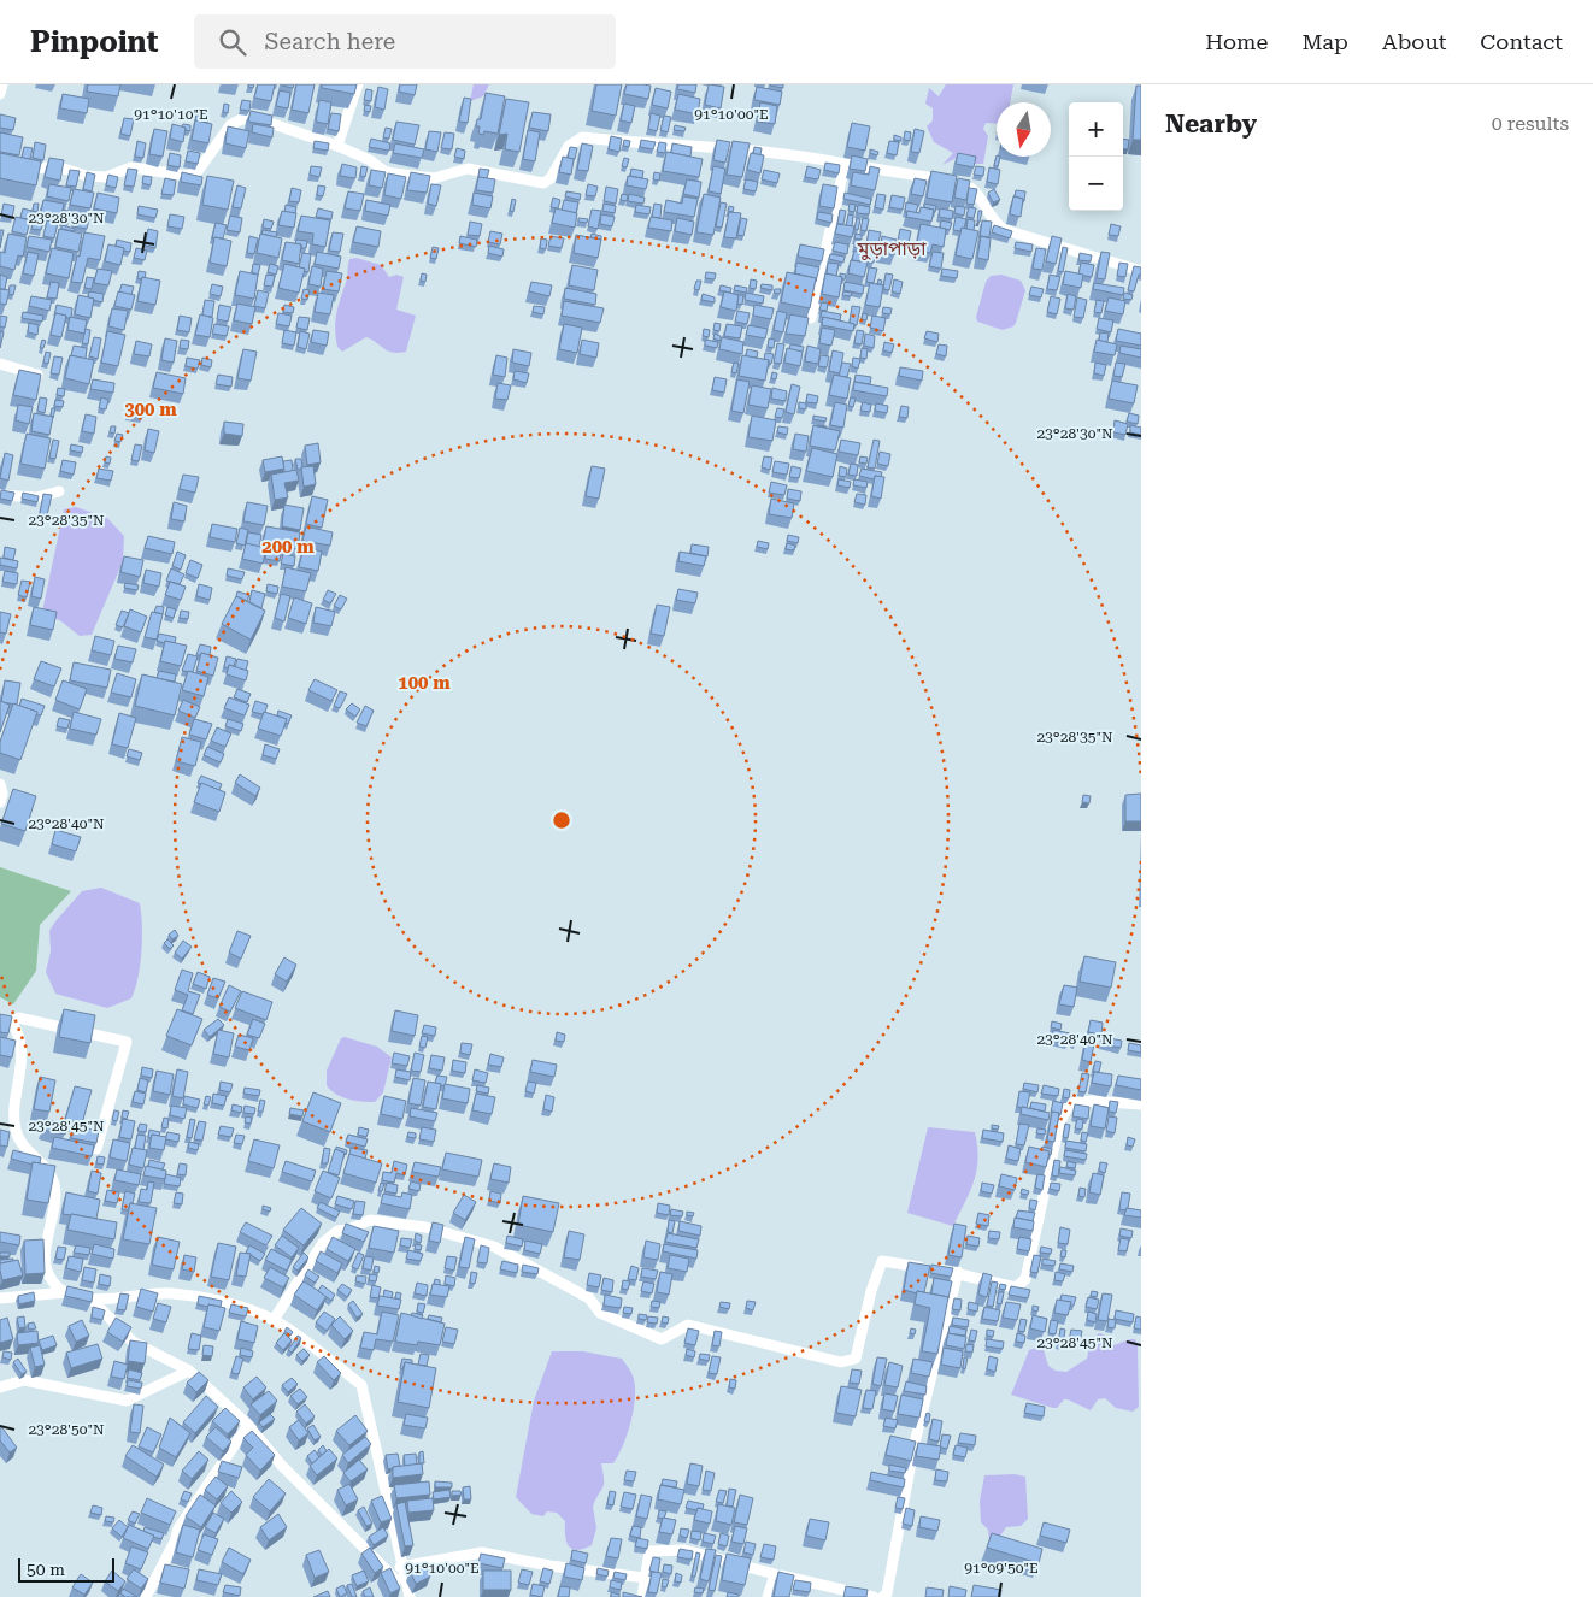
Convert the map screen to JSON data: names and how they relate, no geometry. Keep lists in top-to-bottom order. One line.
{"districts":["মুড়াপাড়া"],"scale_bar":"50 m","north":"bottom","page":{"header":"Pinpoint","search":"Search here","nav":["Home","Map","About","Contact"],"heading":["Nearby","0 results"],"map_buttons":["+","−"],"scale":"50 m"},"coordinates":["91°10'10\"E","91°10'00\"E","23°28'30\"N","23°28'35\"N","23°28'40\"N","23°28'45\"N","23°28'50\"N","91°09'50\"E"],"rings":["300 m","200 m","100 m"]}
